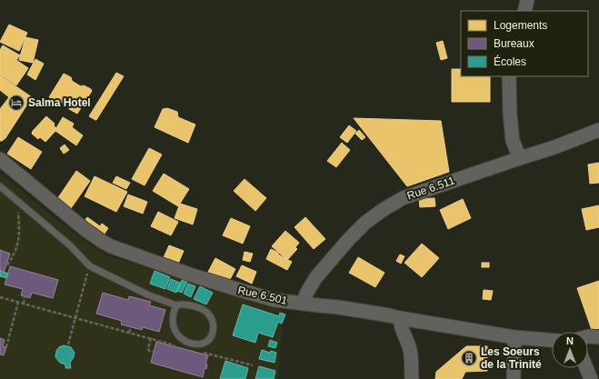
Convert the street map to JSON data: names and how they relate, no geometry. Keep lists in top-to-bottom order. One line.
{"streets":{"street":["Rue 6.511","Rue 6.501"]},"crossings":[["Rue 6.511","Rue 6.501"]],"places":{"hotel":["Salma Hotel"],"building":["Les Soeurs de la Trinité"]},"legend":["Logements","Bureaux","Écoles"],"north":"top"}
